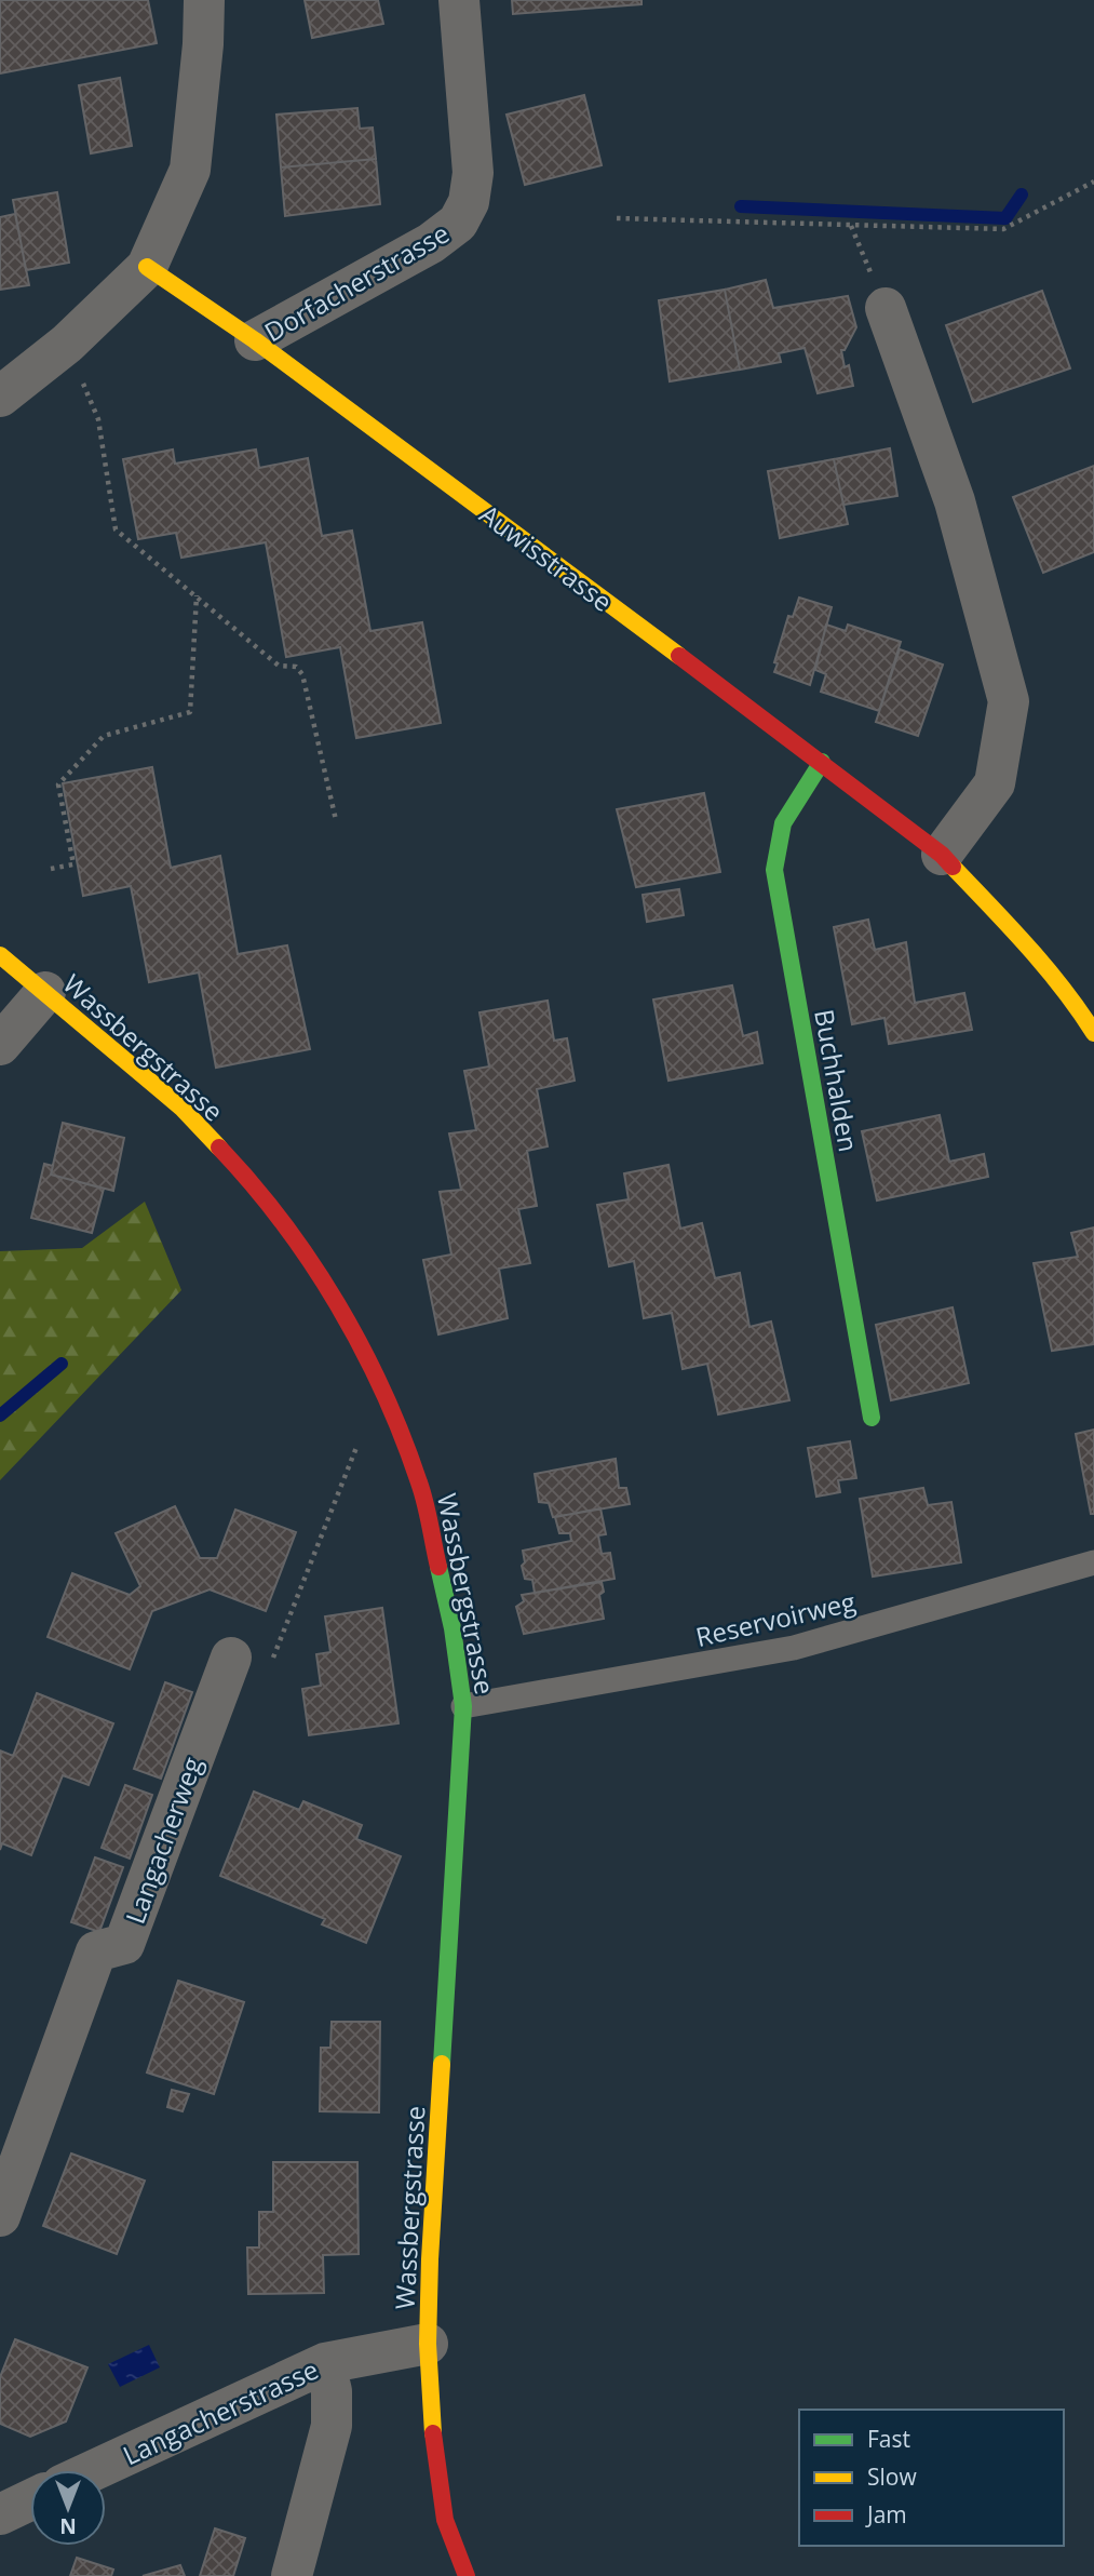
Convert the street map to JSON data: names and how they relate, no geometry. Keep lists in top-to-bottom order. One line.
{"streets":{"street":["Dorfacherstrasse","Auwisstrasse","Wassbergstrasse","Buchhalden","Langacherweg","Langacherstrasse"],"lane":["Reservoirweg"]},"crossings":[["Dorfacherstrasse","Auwisstrasse"],["Auwisstrasse","Buchhalden"],["Wassbergstrasse","Reservoirweg"],["Wassbergstrasse","Langacherstrasse"]],"legend":["Fast","Slow","Jam"],"north":"bottom"}
